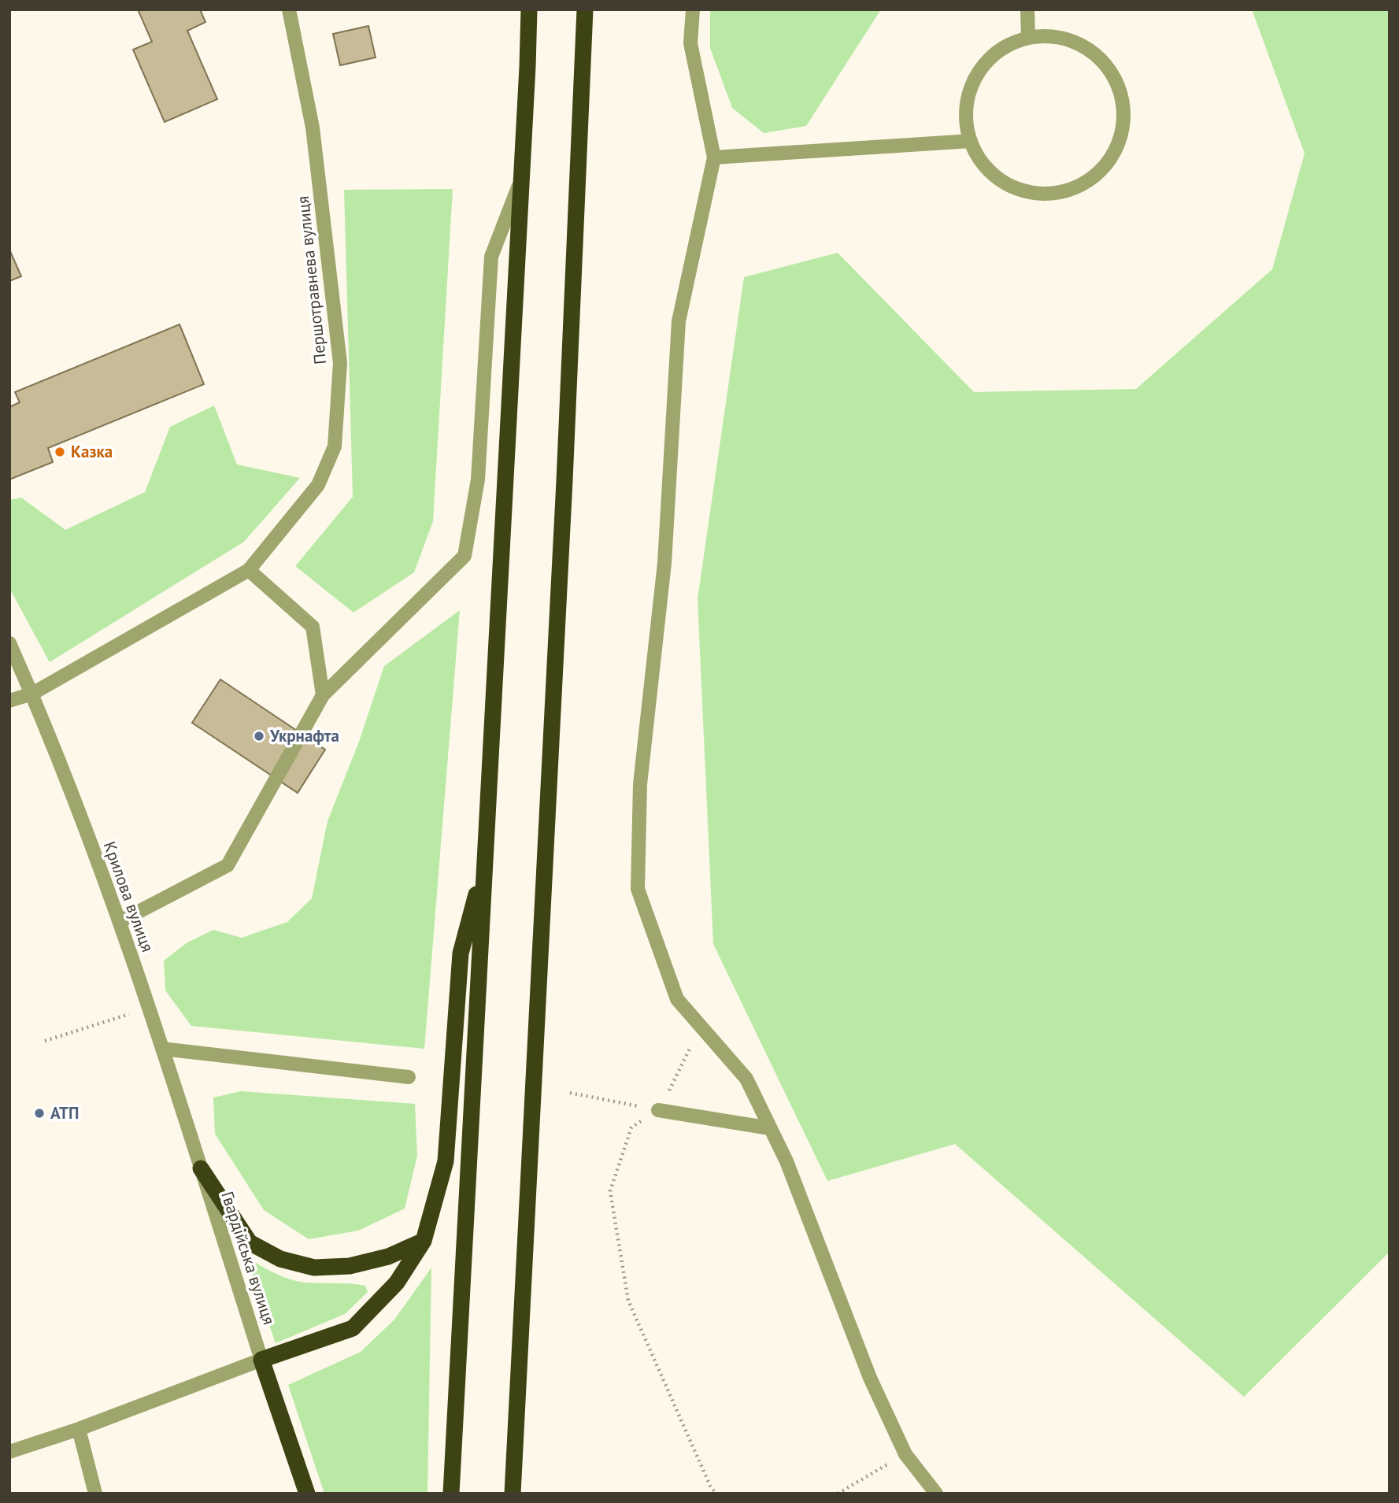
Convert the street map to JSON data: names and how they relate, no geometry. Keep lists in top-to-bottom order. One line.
{"streets":{"street":["Першотравнева вулиця","Крилова вулиця","Гвардійська вулиця"]},"crossings":[["Першотравнева вулиця","Крилова вулиця"],["Крилова вулиця","Гвардійська вулиця"]],"places":["Казка","Укрнафта","АТП"]}
